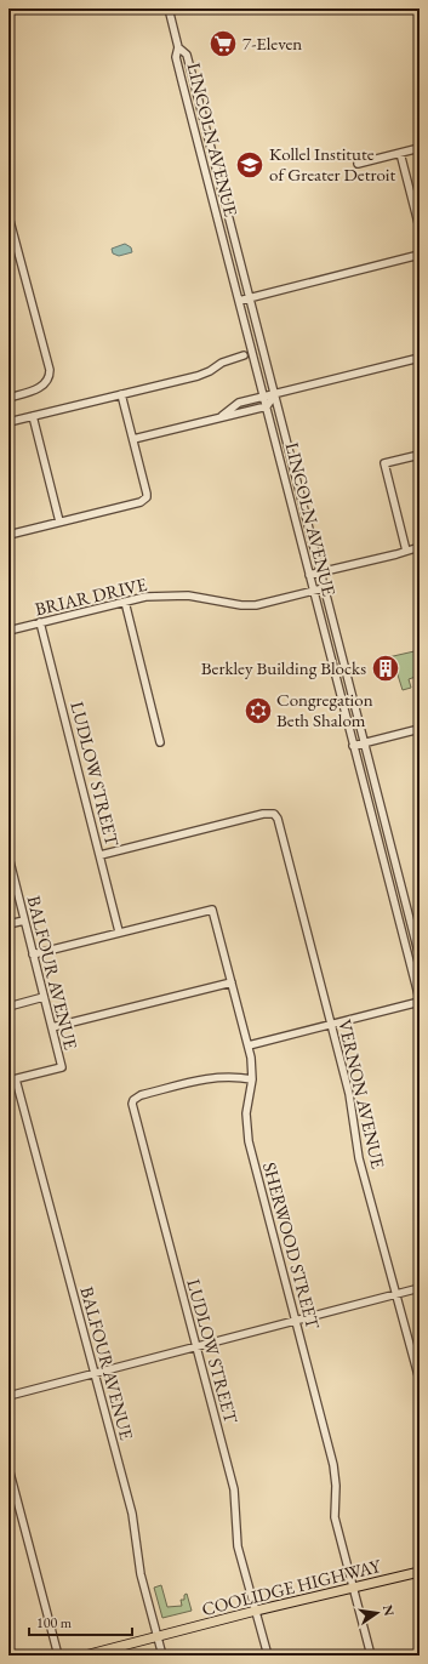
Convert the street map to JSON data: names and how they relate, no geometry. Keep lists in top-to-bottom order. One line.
{"streets":{"main road":["COOLIDGE HIGHWAY"],"street":["LINCOLN AVENUE","BRIAR DRIVE","LUDLOW STREET","BALFOUR AVENUE","VERNON AVENUE","SHERWOOD STREET"]},"crossings":[["LINCOLN AVENUE","BRIAR DRIVE"],["BRIAR DRIVE","LUDLOW STREET"],["LUDLOW STREET","VERNON AVENUE"],["LUDLOW STREET","SHERWOOD STREET"],["LUDLOW STREET","COOLIDGE HIGHWAY"],["BALFOUR AVENUE","COOLIDGE HIGHWAY"],["SHERWOOD STREET","COOLIDGE HIGHWAY"]],"places":{"supermarket":["7-Eleven"],"school or university":["Kollel Institute of Greater Detroit"],"building":["Berkley Building Blocks"],"synagogue":["Congregation Beth Shalom"]},"scale_bar":"100 m","north":"right"}
